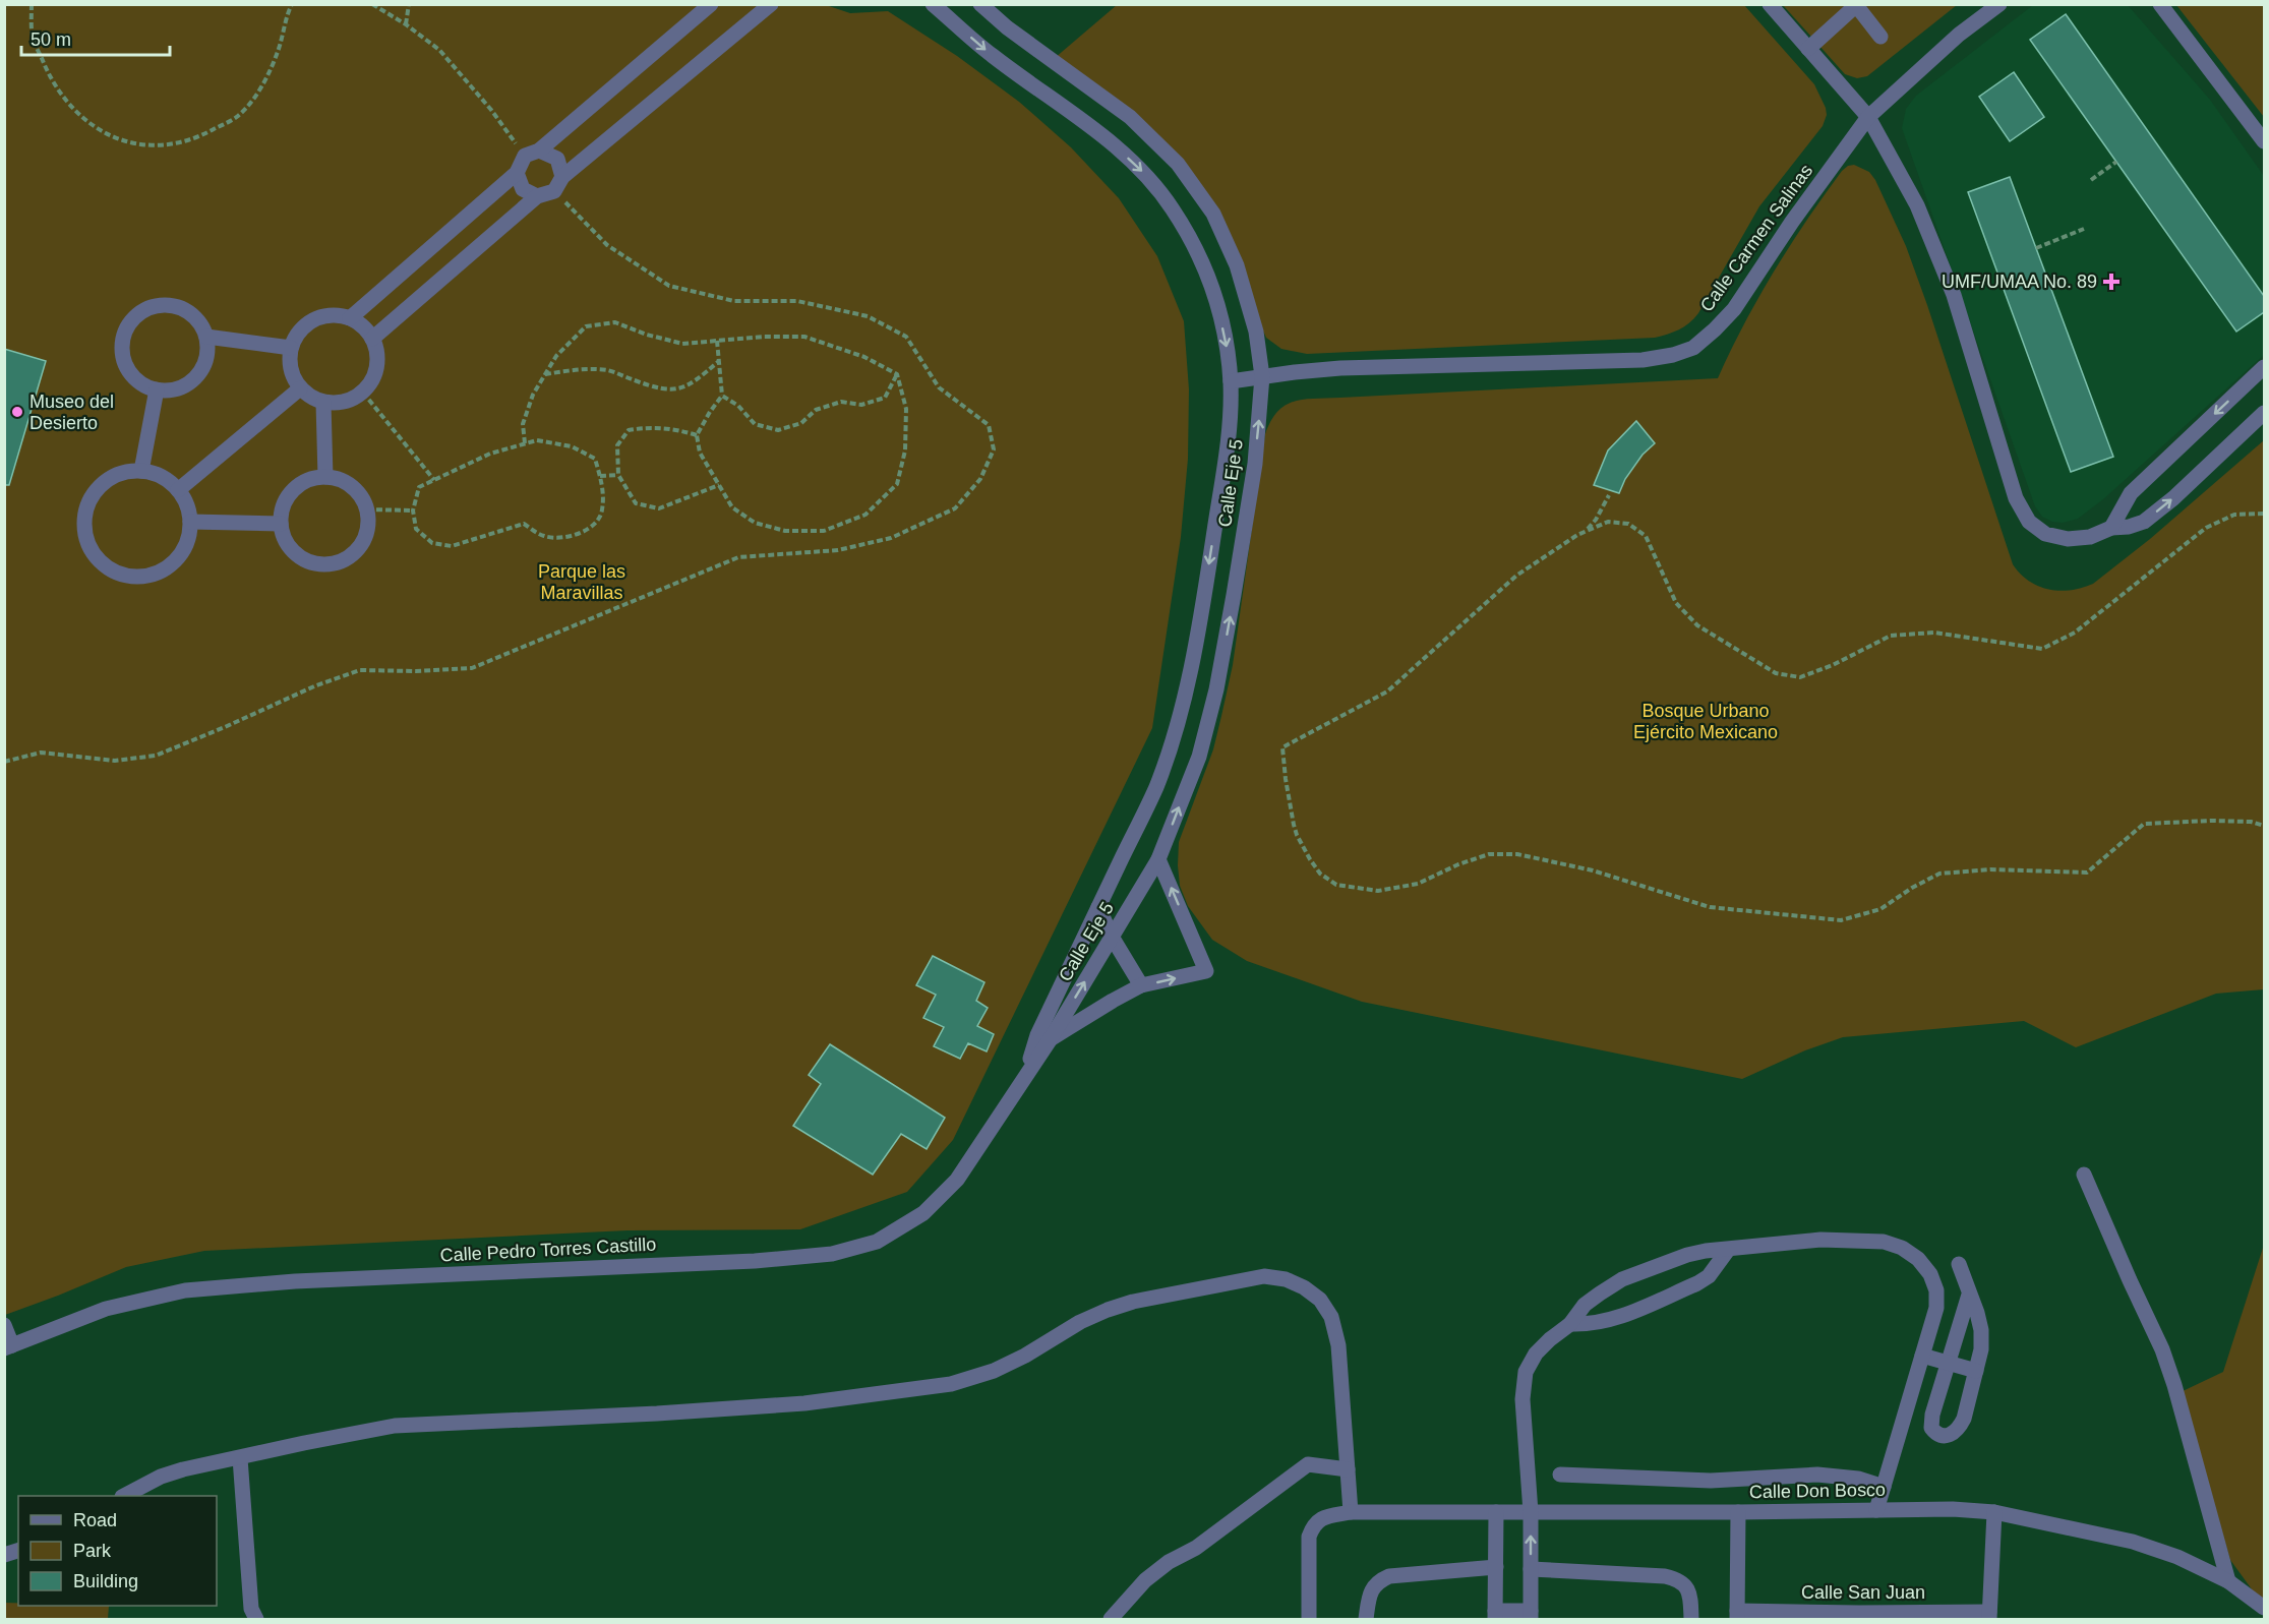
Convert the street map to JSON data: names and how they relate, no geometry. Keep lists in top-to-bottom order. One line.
{"streets":{"street":["Calle Carmen Salinas","Calle Eje 5","Calle Pedro Torres Castillo","Calle Don Bosco","Calle San Juan"]},"crossings":[["Calle Carmen Salinas","Calle Eje 5"],["Calle Eje 5","Calle Pedro Torres Castillo"]],"parks":["Parque las Maravillas","Bosque Urbano Ejército Mexicano"],"places":{"health":["UMF/UMAA No. 89"],"other":["Museo del Desierto"]},"legend":["Road","Park","Building"],"scale_bar":"50 m"}
